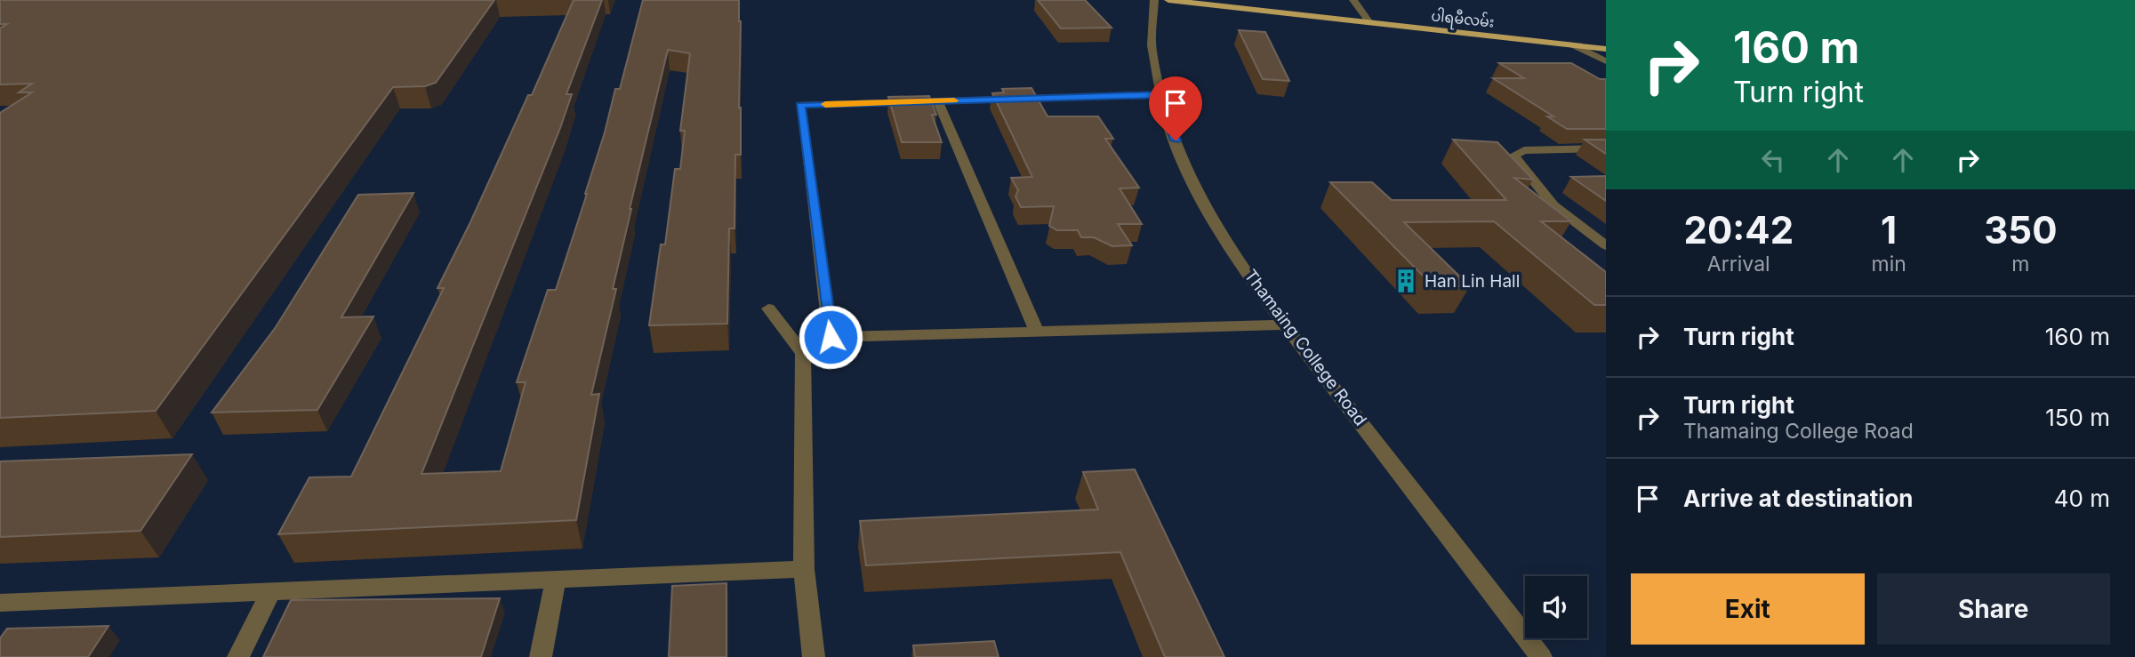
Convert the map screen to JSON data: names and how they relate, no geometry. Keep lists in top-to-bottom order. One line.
{"streets":{"main road":["ပါရမီလမ်း"],"street":["Thamaing College Road"]},"places":{"building":["Han Lin Hall"]},"page":{"turn":["160 m","Turn right"],"eta":["20:42","Arrival","1","min","350","m"],"list":[{"name":"Turn right","value":"160 m"},{"name":"Turn right","note":"Thamaing College Road","value":"150 m"},{"name":"Arrive at destination","value":"40 m"}],"buttons":["Exit","Share"]}}
